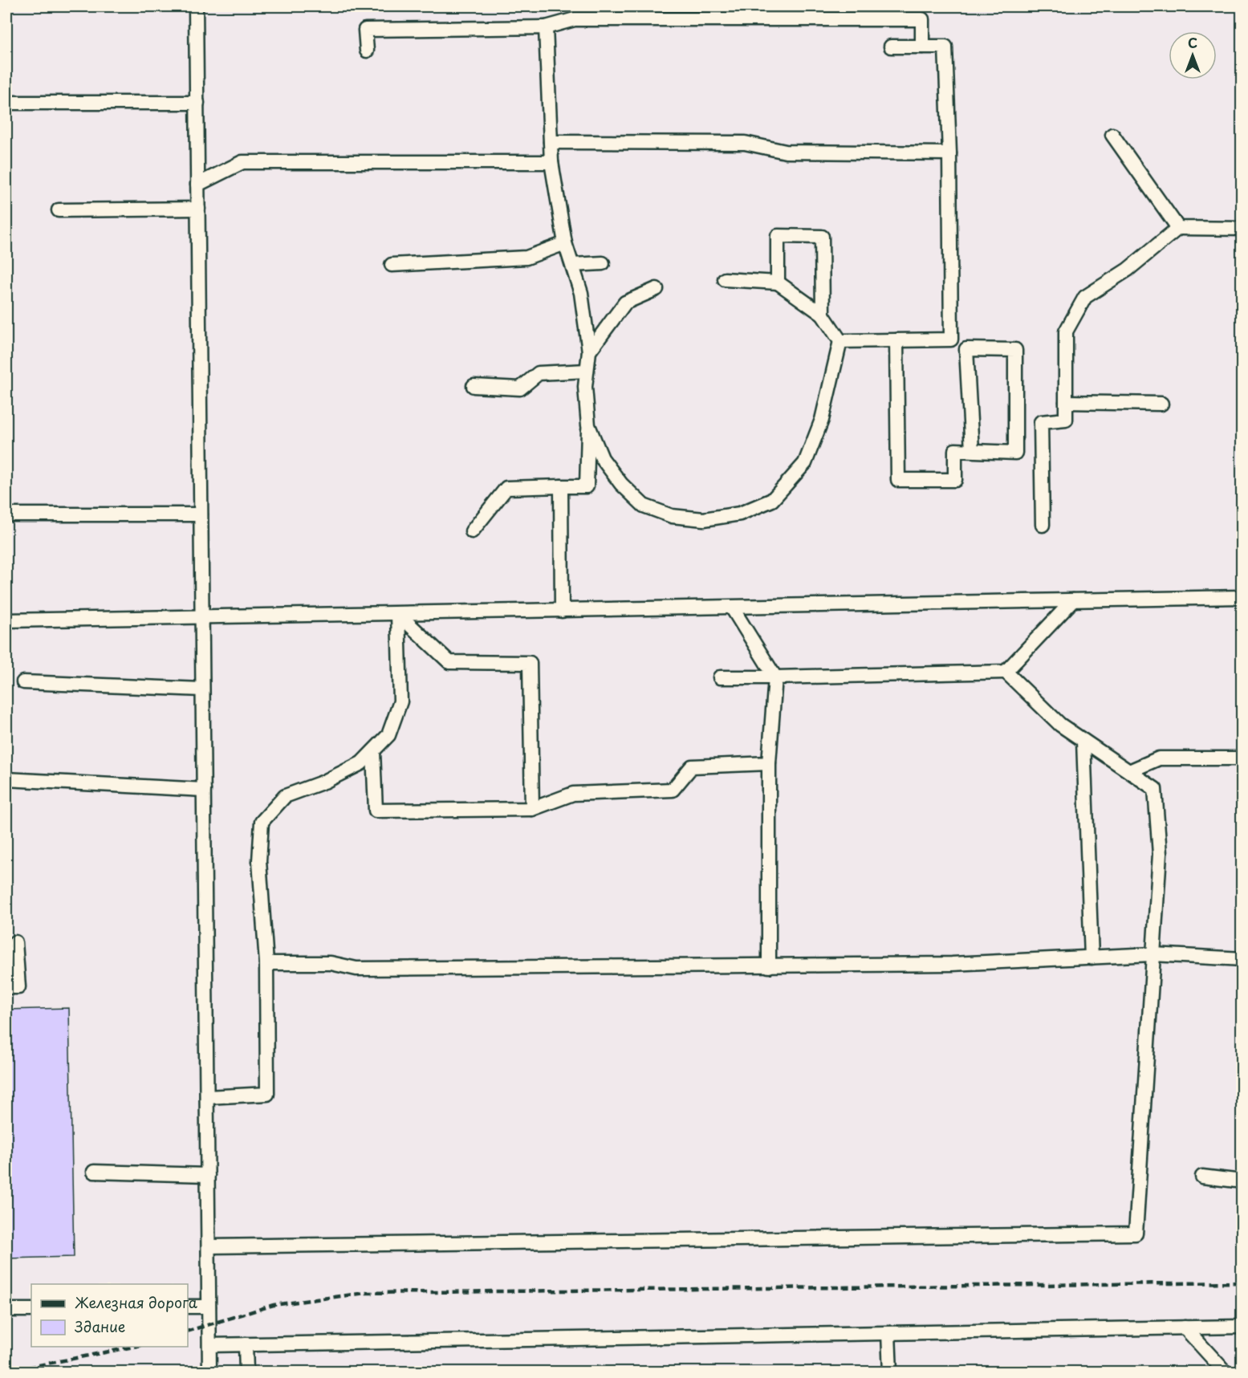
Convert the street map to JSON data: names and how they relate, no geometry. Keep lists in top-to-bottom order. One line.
{"legend":["Железная дорога","Здание"],"north":"top"}
